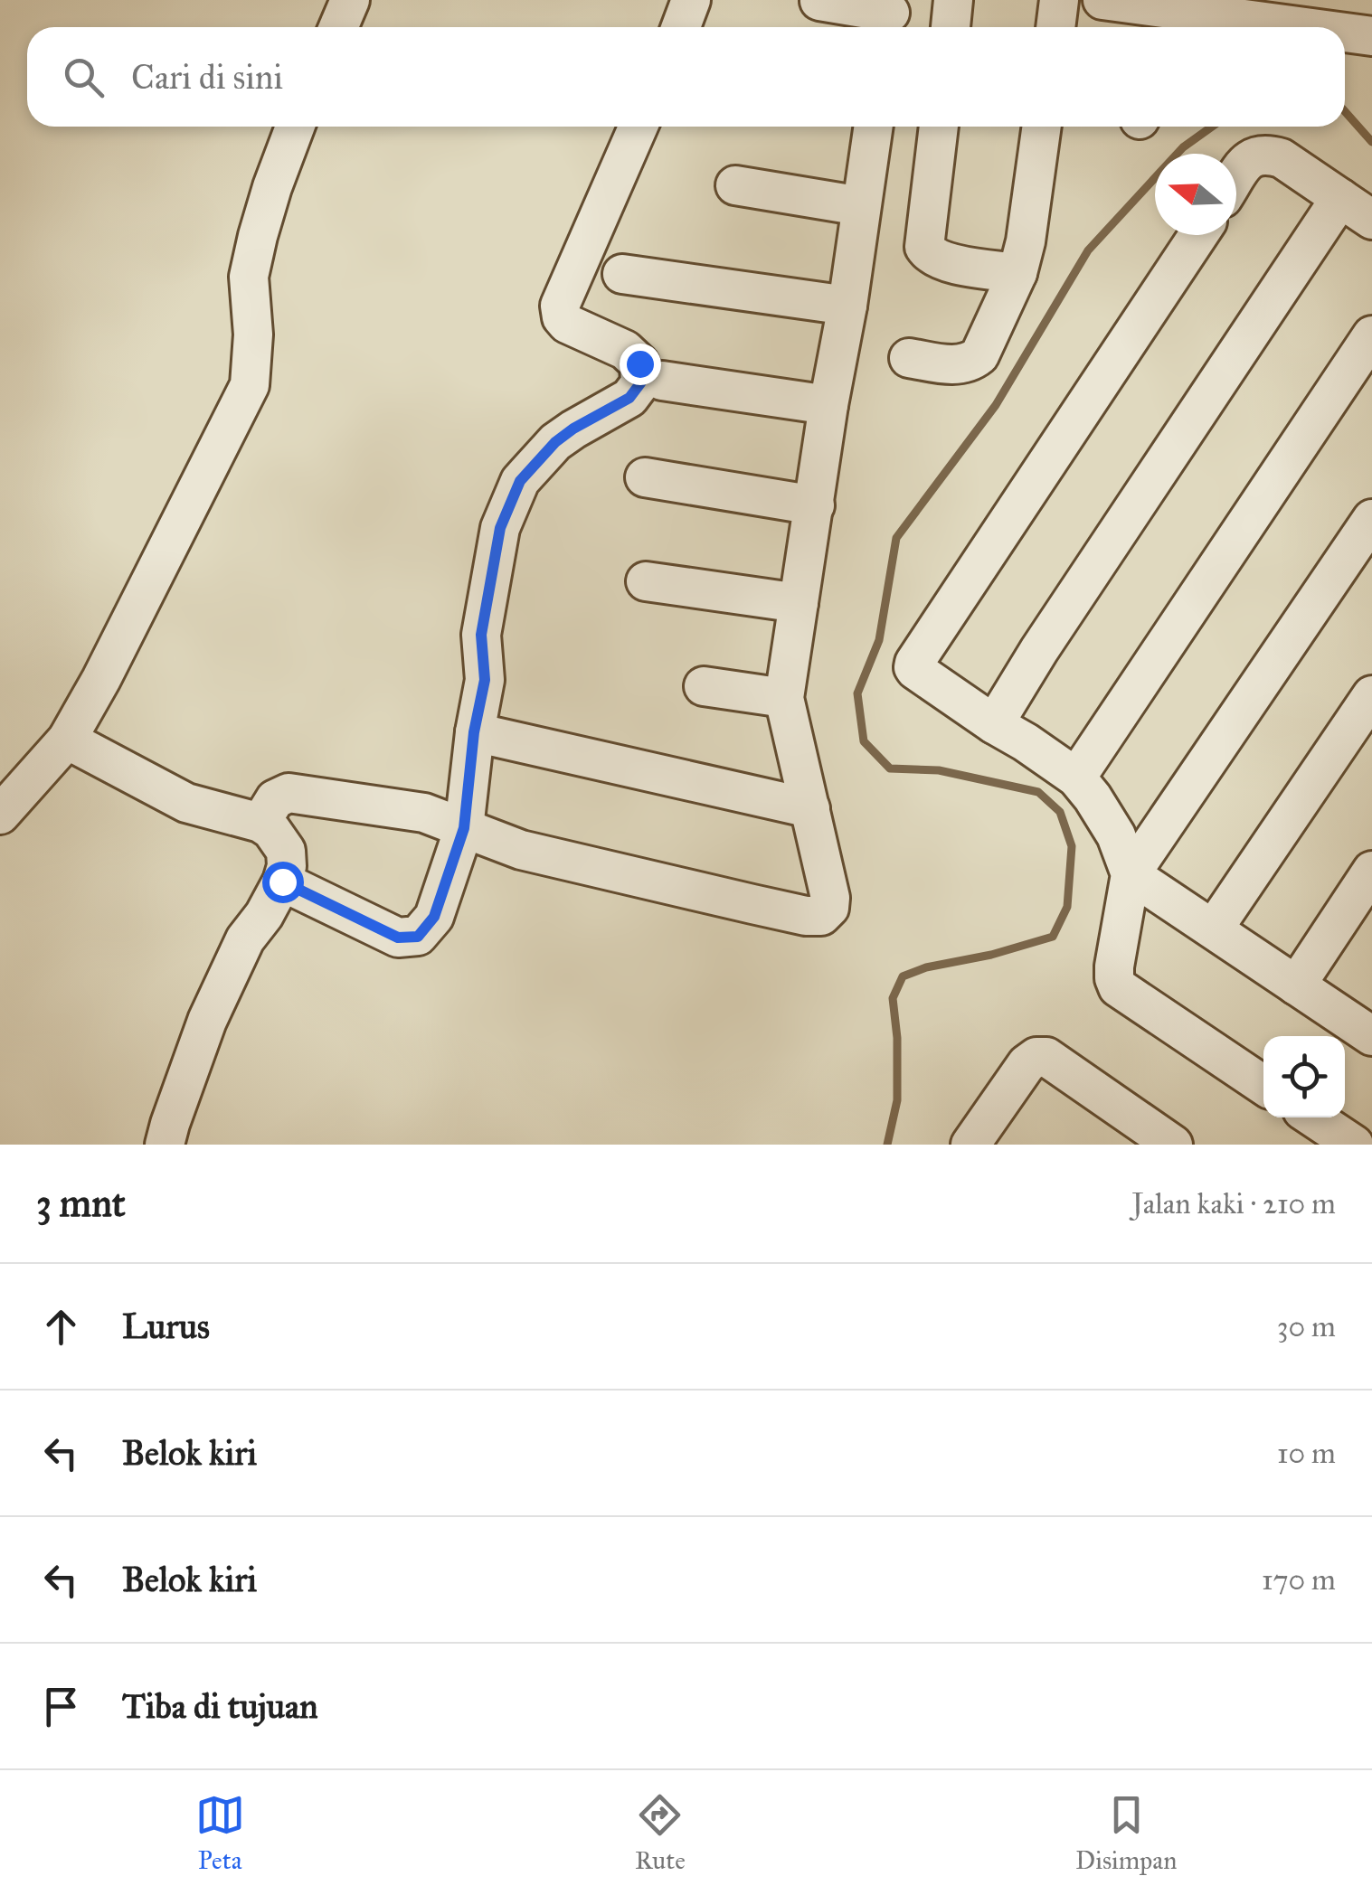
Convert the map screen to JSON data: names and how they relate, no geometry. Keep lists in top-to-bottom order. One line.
{"north":"left","page":{"search":"Cari di sini","heading":["3 mnt","Jalan kaki · 210 m"],"list":[["Lurus","30 m"],["Belok kiri","10 m"],["Belok kiri","170 m"],"Tiba di tujuan"],"nav":["Peta","Rute","Disimpan"]}}
